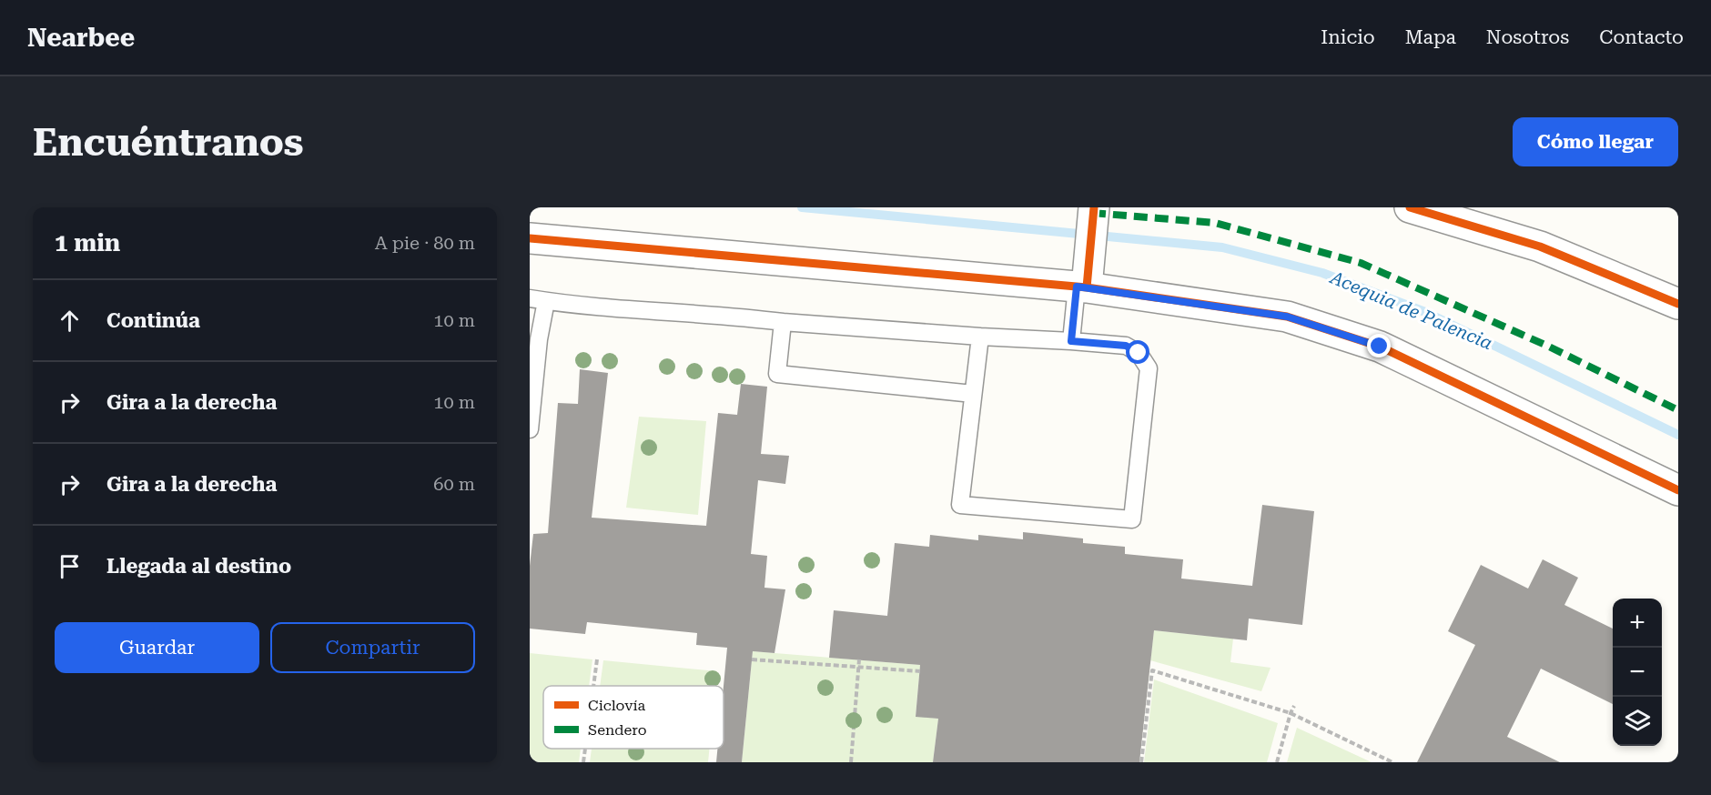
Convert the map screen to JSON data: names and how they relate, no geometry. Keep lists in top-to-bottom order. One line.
{"water":["Acequia de Palencia"],"legend":["Ciclovía","Sendero"],"page":{"header":"Nearbee","nav":["Inicio","Mapa","Nosotros","Contacto"],"buttons":["Cómo llegar",["Guardar","Compartir"]],"title":"Encuéntranos","heading":["1 min","A pie · 80 m"],"list":[["Continúa","10 m"],["Gira a la derecha","10 m"],["Gira a la derecha","60 m"],"Llegada al destino"],"map_buttons":["+","−"]}}
